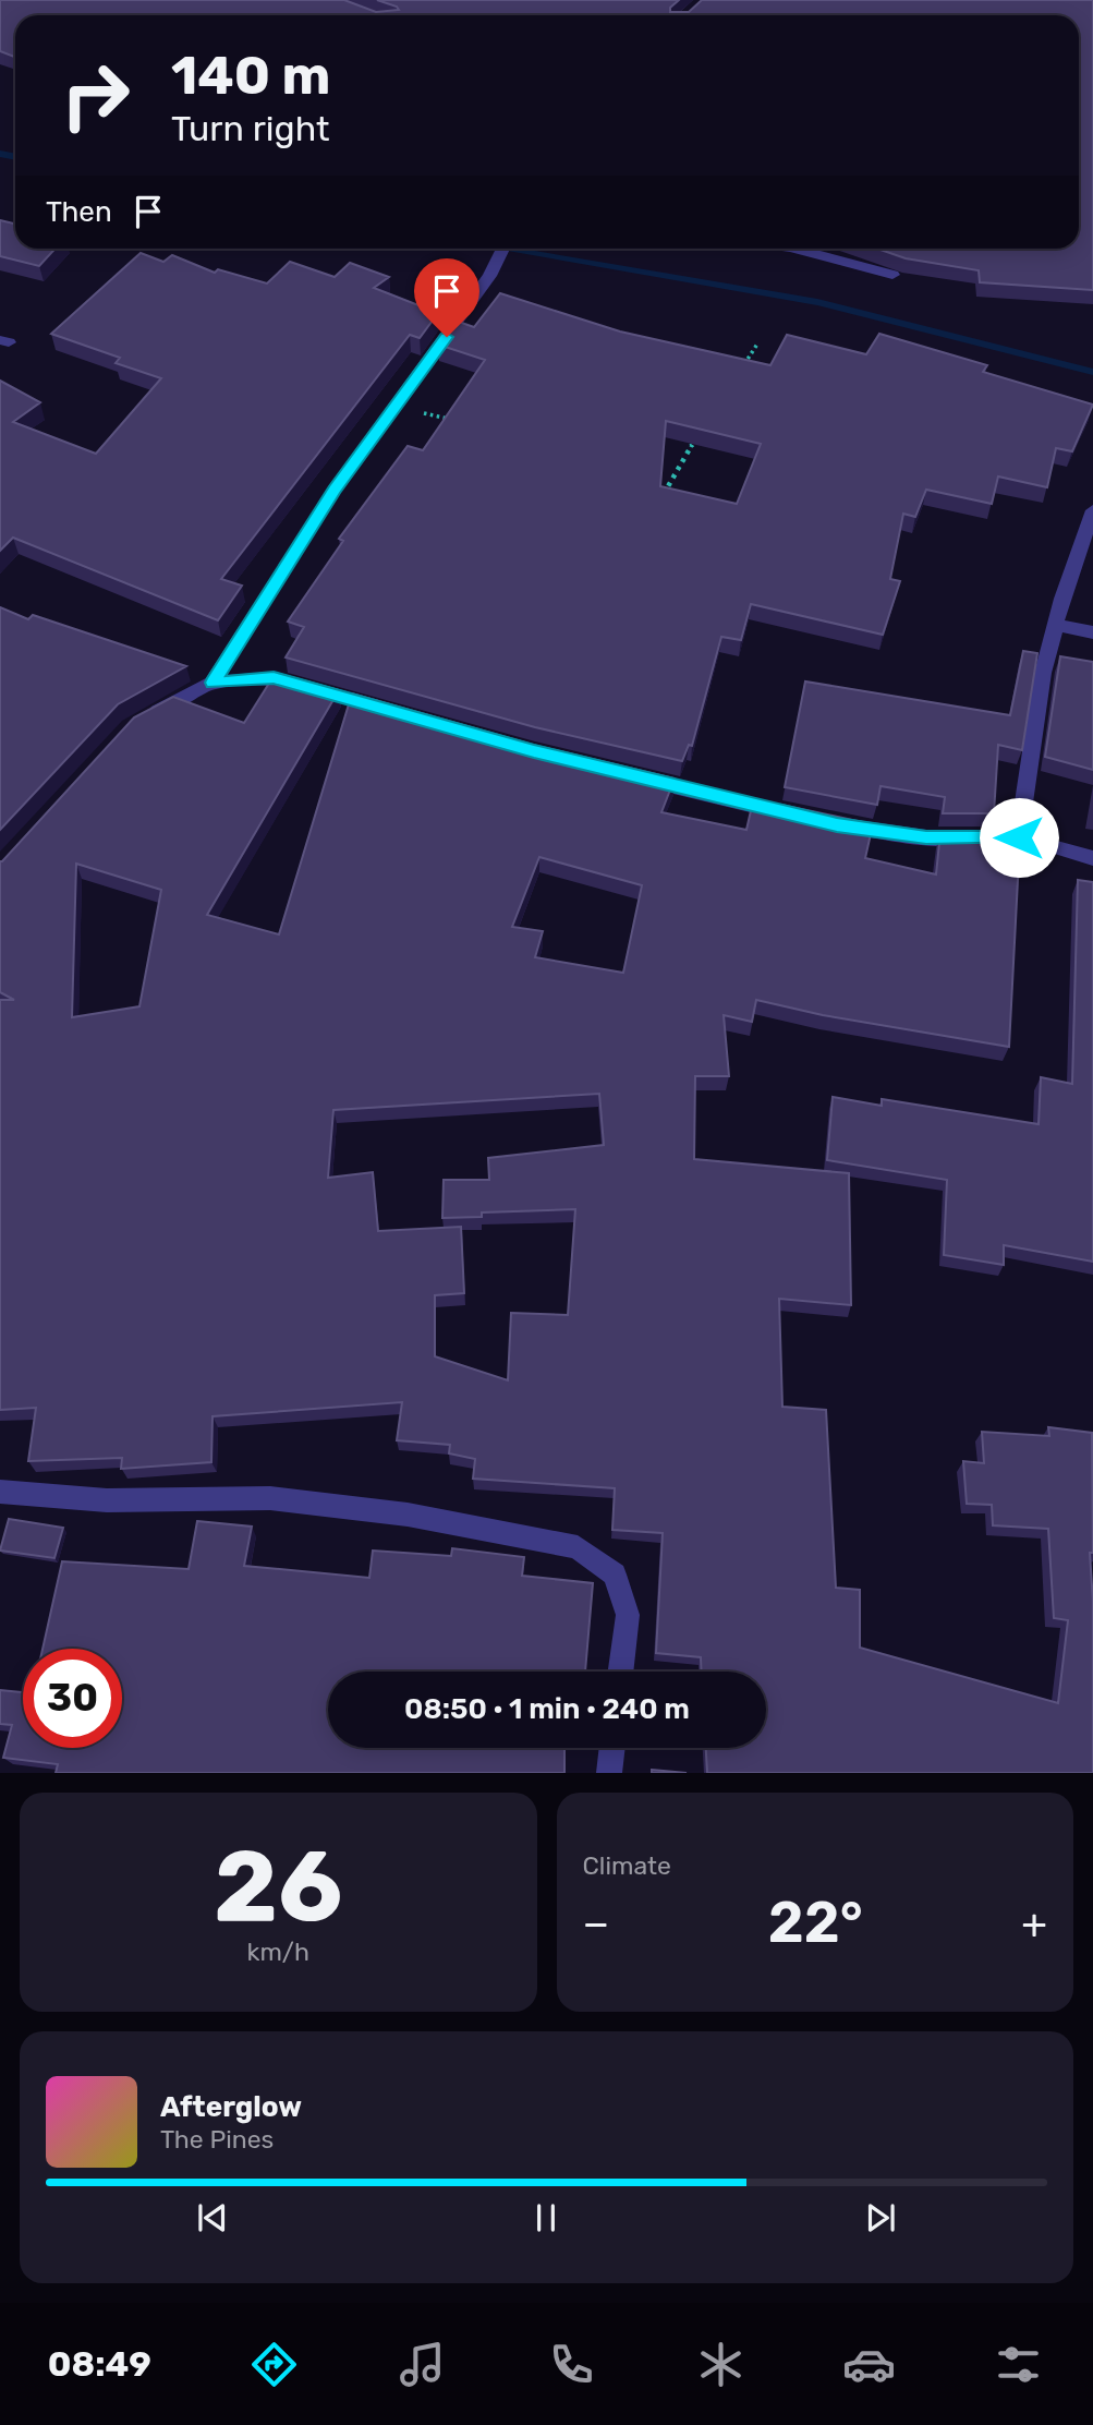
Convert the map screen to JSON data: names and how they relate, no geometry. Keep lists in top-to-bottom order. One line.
{"page":{"turn":["140 m","Turn right"],"then":"Then","limit":"30","trip":"08:50 · 1 min · 240 m","tile":[["26","km/h"],"Climate"],"heat":["−","22°","+"],"song":["Afterglow","The Pines"],"tabs":"08:49"}}
